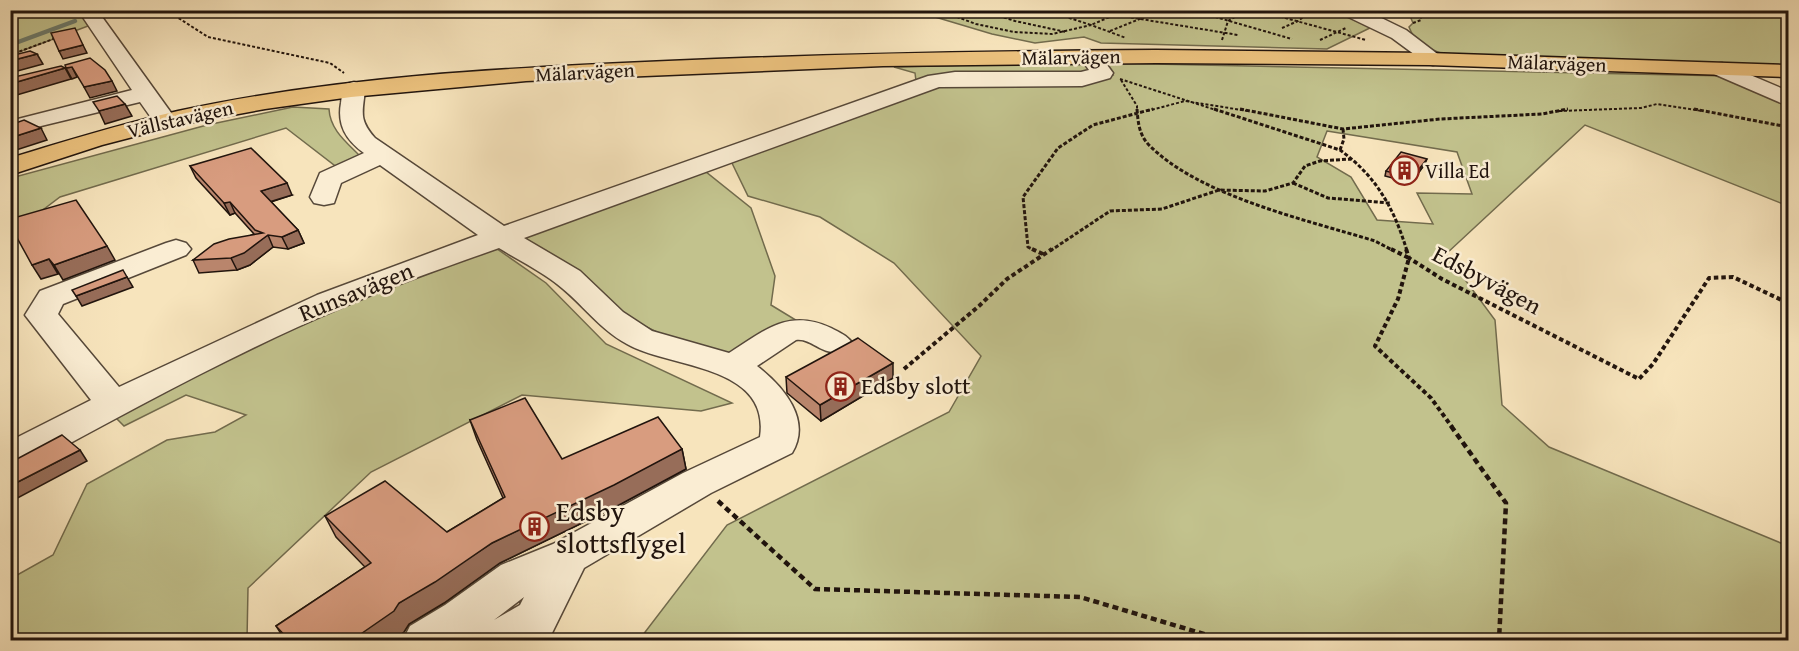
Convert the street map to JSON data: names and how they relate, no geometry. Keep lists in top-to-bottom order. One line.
{"streets":{"main road":["Mälarvägen","Vällstavägen"],"street":["Runsavägen"],"path":["Edsbyvägen"]},"crossings":[["Mälarvägen","Vällstavägen"],["Mälarvägen","Edsbyvägen"],["Mälarvägen","Runsavägen"],["Edsbyvägen","Runsavägen"]],"places":{"building":["Villa Ed","Edsby slott","Edsby slottsflygel"]}}
